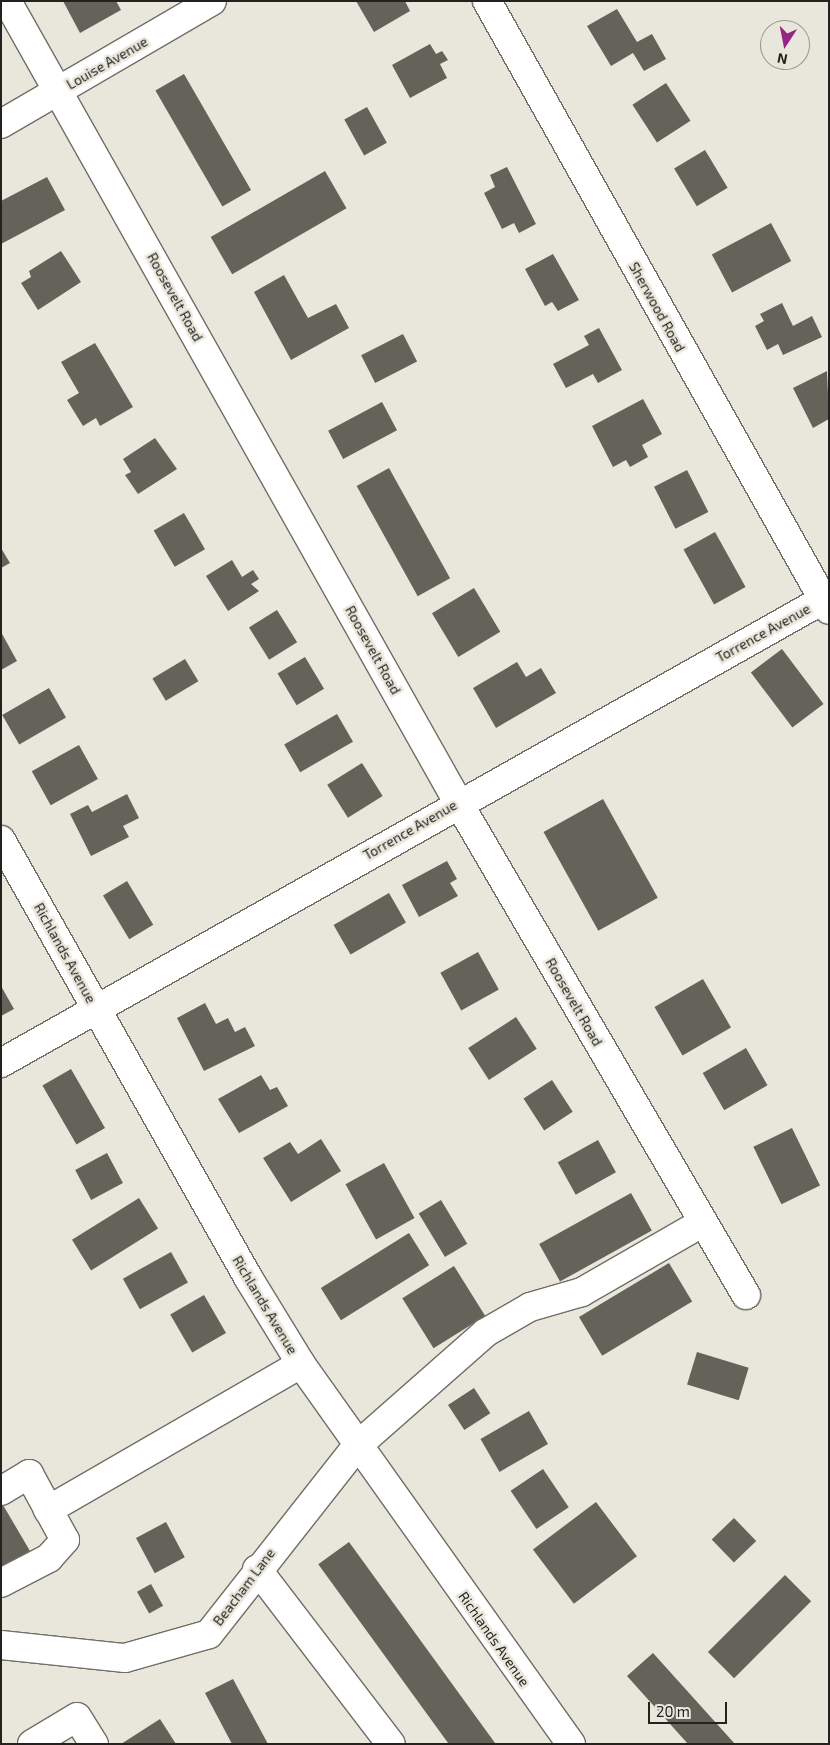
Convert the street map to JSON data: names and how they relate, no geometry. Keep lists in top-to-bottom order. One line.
{"streets":{"street":["Louise Avenue","Roosevelt Road","Sherwood Road","Torrence Avenue","Richlands Avenue","Beacham Lane"]},"crossings":[["Louise Avenue","Roosevelt Road"],["Roosevelt Road","Torrence Avenue"],["Roosevelt Road","Beacham Lane"],["Sherwood Road","Torrence Avenue"],["Torrence Avenue","Richlands Avenue"],["Richlands Avenue","Beacham Lane"]],"scale_bar":"20 m","north":"bottom"}
